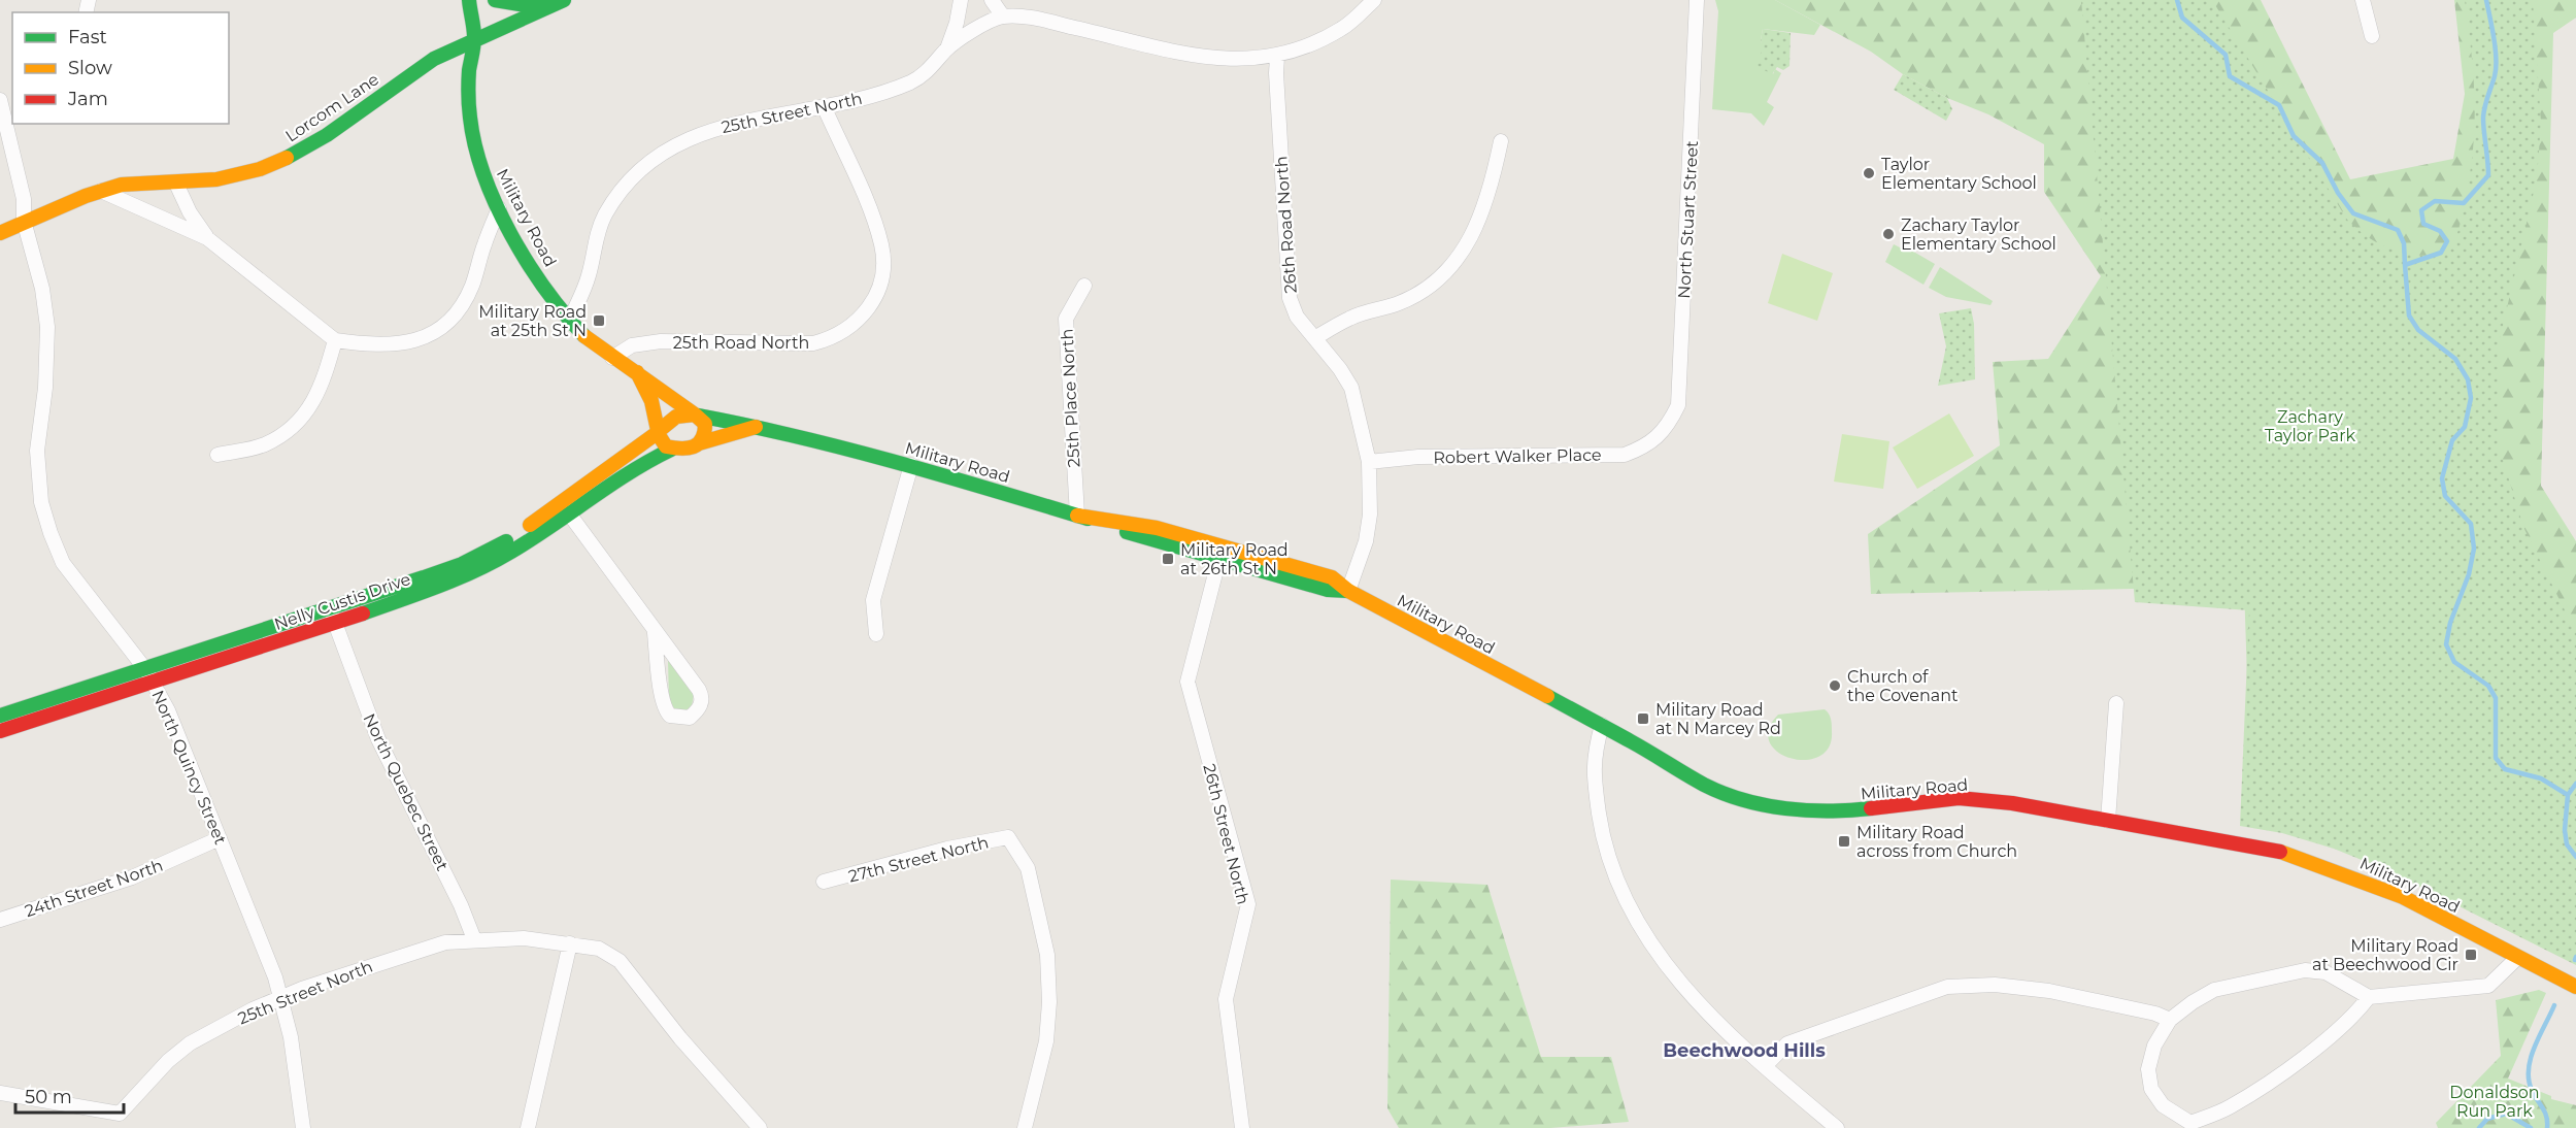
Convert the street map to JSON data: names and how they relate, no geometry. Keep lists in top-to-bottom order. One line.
{"streets":{"main road":["Lorcom Lane","Military Road","Nelly Custis Drive"],"street":["25th Street North","North Stuart Street","26th Road North","25th Road North","25th Place North","Robert Walker Place","North Quincy Street","North Quebec Street","26th Street North","27th Street North","24th Street North"]},"crossings":[["Lorcom Lane","Military Road"],["Lorcom Lane","North Quincy Street"],["25th Street North","Military Road"],["25th Street North","25th Road North"],["25th Street North","North Quincy Street"],["25th Street North","North Quebec Street"],["Military Road","26th Road North"],["Military Road","25th Road North"],["Military Road","25th Place North"],["Military Road","Nelly Custis Drive"],["Military Road","26th Street North"],["North Stuart Street","Robert Walker Place"],["26th Road North","Robert Walker Place"],["Nelly Custis Drive","North Quincy Street"],["Nelly Custis Drive","North Quebec Street"],["North Quincy Street","24th Street North"]],"districts":["Beechwood Hills"],"parks":["Zachary Taylor Park","Donaldson Run Park"],"places":{"other":["Taylor Elementary School","Zachary Taylor Elementary School","Church of the Covenant"],"transit":["Military Road at 25th St N","Military Road at 26th St N","Military Road at N Marcey Rd","Military Road across from Church","Military Road at Beechwood Cir"]},"legend":["Fast","Slow","Jam"],"scale_bar":"50 m"}
